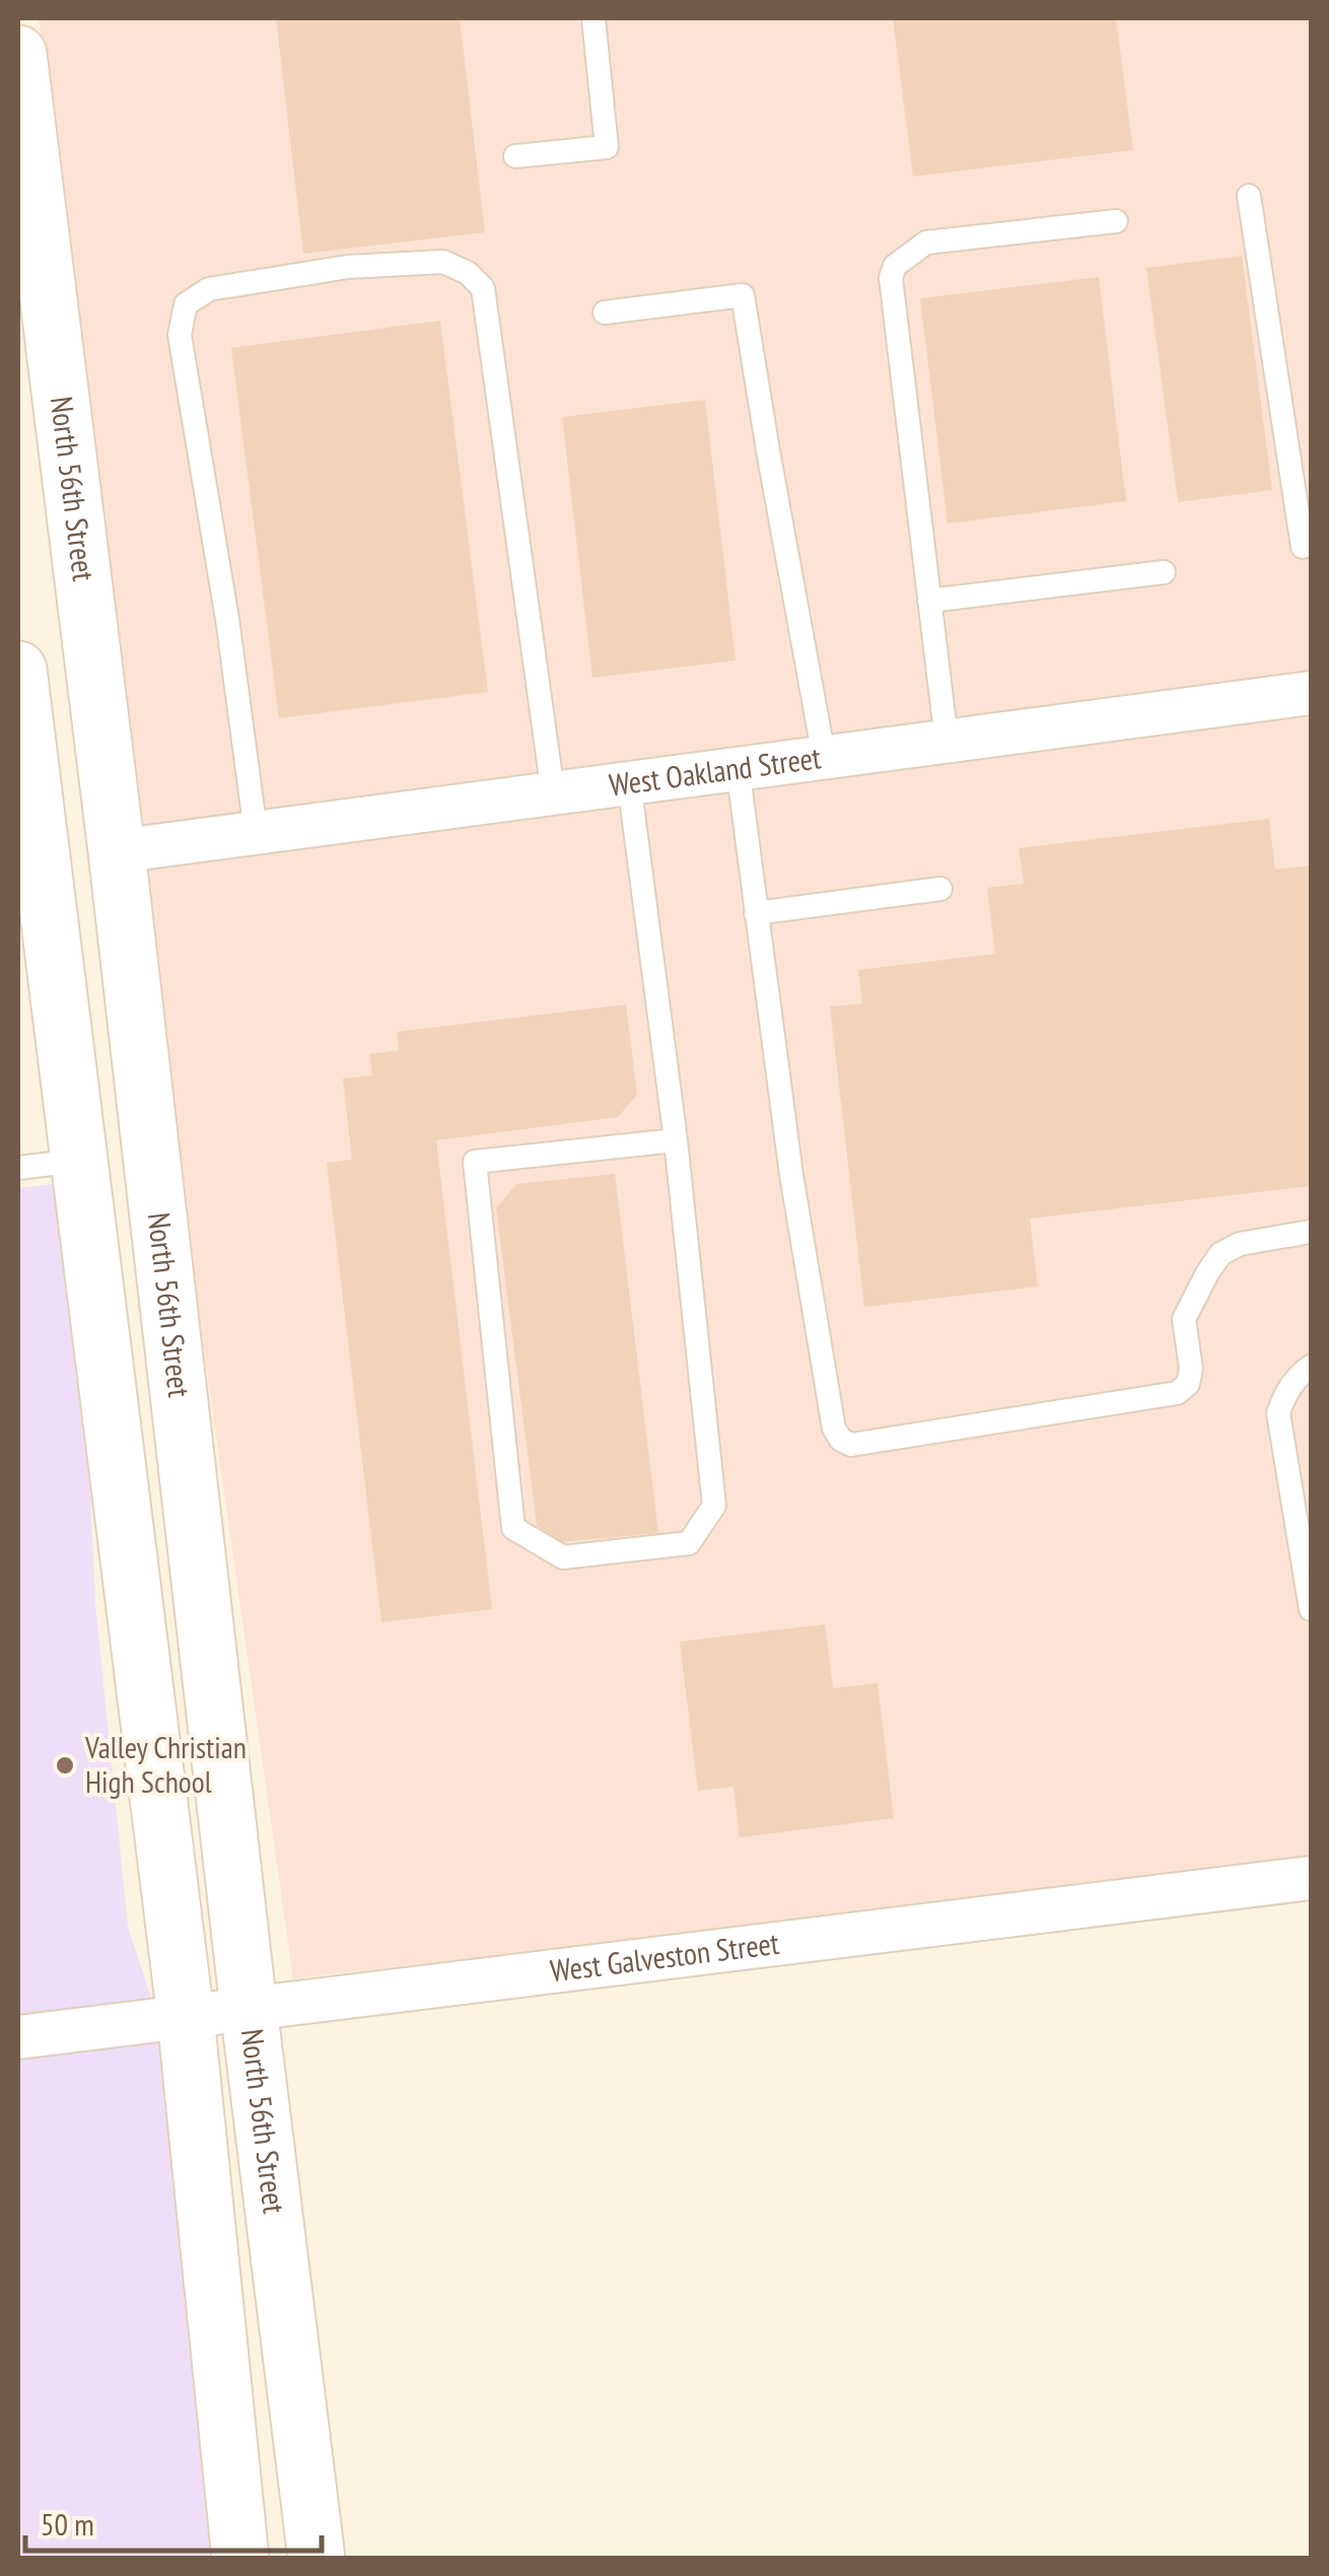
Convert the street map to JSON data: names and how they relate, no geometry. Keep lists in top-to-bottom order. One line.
{"streets":{"main road":["North 56th Street"],"street":["West Oakland Street","West Galveston Street"]},"crossings":[["North 56th Street","West Oakland Street"],["North 56th Street","West Galveston Street"]],"places":["Valley Christian High School"],"scale_bar":"50 m"}
